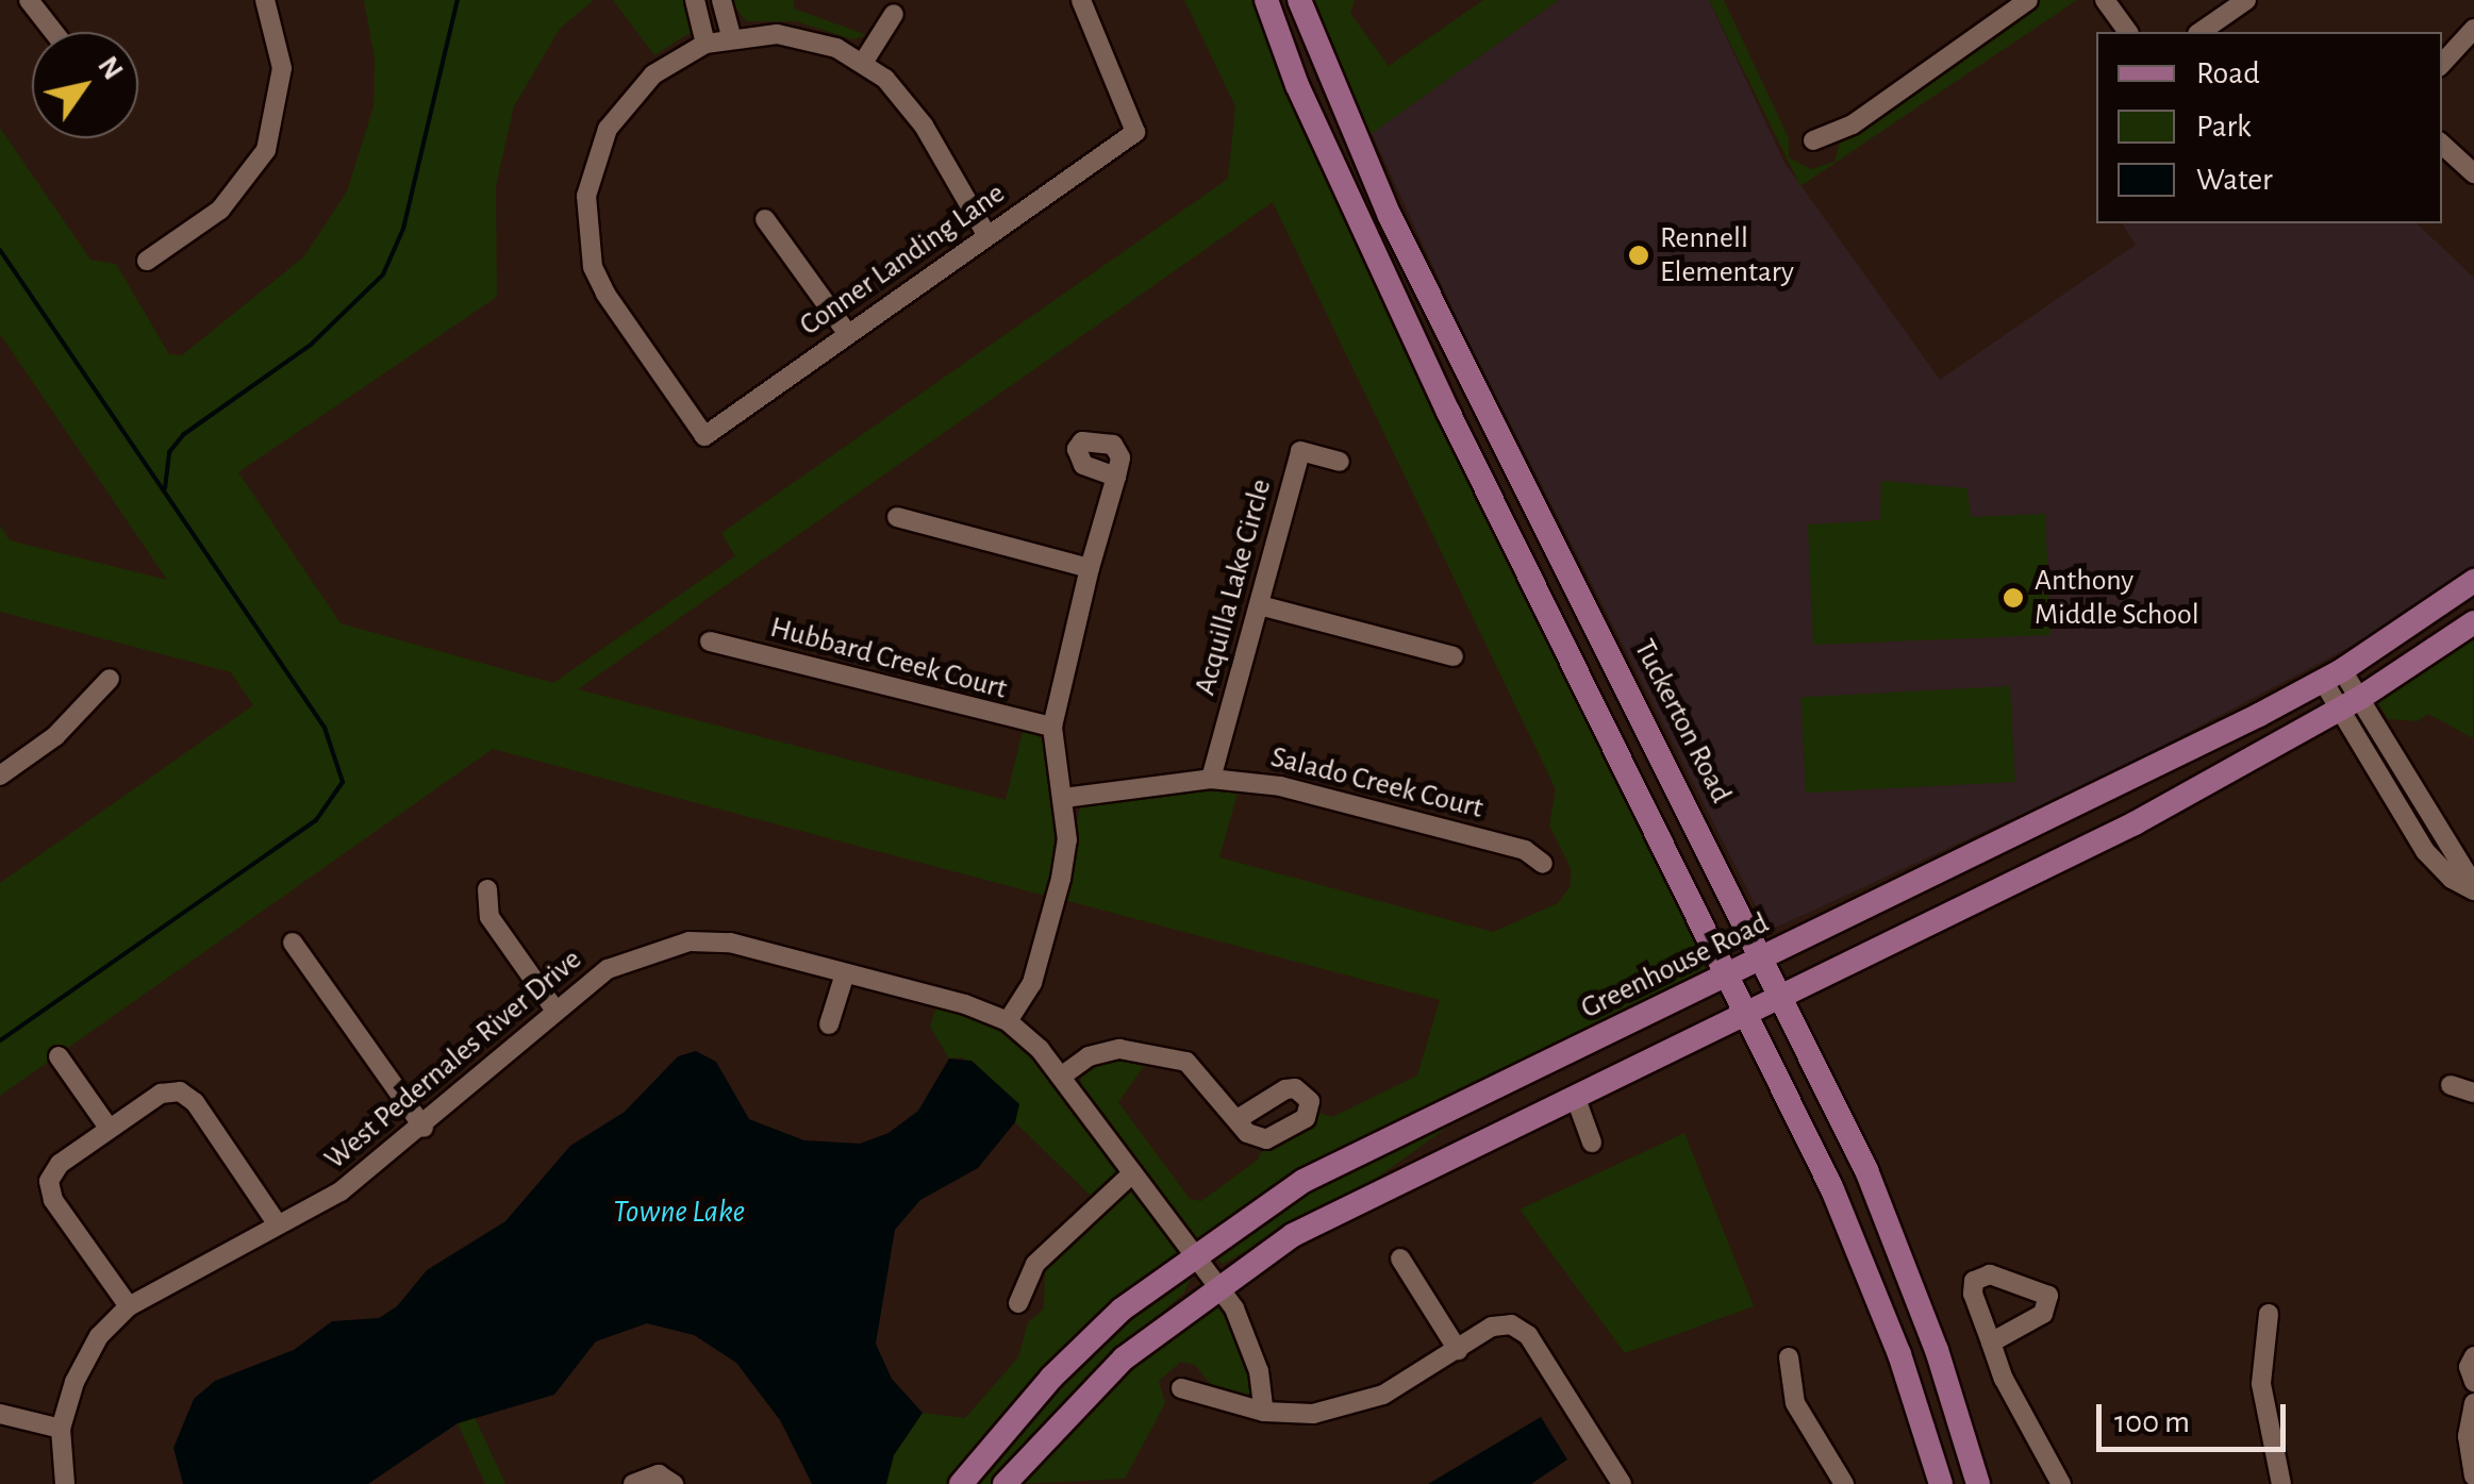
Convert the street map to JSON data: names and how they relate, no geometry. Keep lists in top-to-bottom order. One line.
{"streets":{"main road":["Tuckerton Road","Greenhouse Road"],"street":["Conner Landing Lane","Acquilla Lake Circle","Hubbard Creek Court","Salado Creek Court","West Pedernales River Drive"]},"crossings":[["Acquilla Lake Circle","Salado Creek Court"],["Tuckerton Road","Greenhouse Road"],["Greenhouse Road","West Pedernales River Drive"]],"water":["Towne Lake"],"places":["Rennell Elementary","Anthony Middle School"],"legend":["Road","Park","Water"],"scale_bar":"100 m","north":"top right"}
